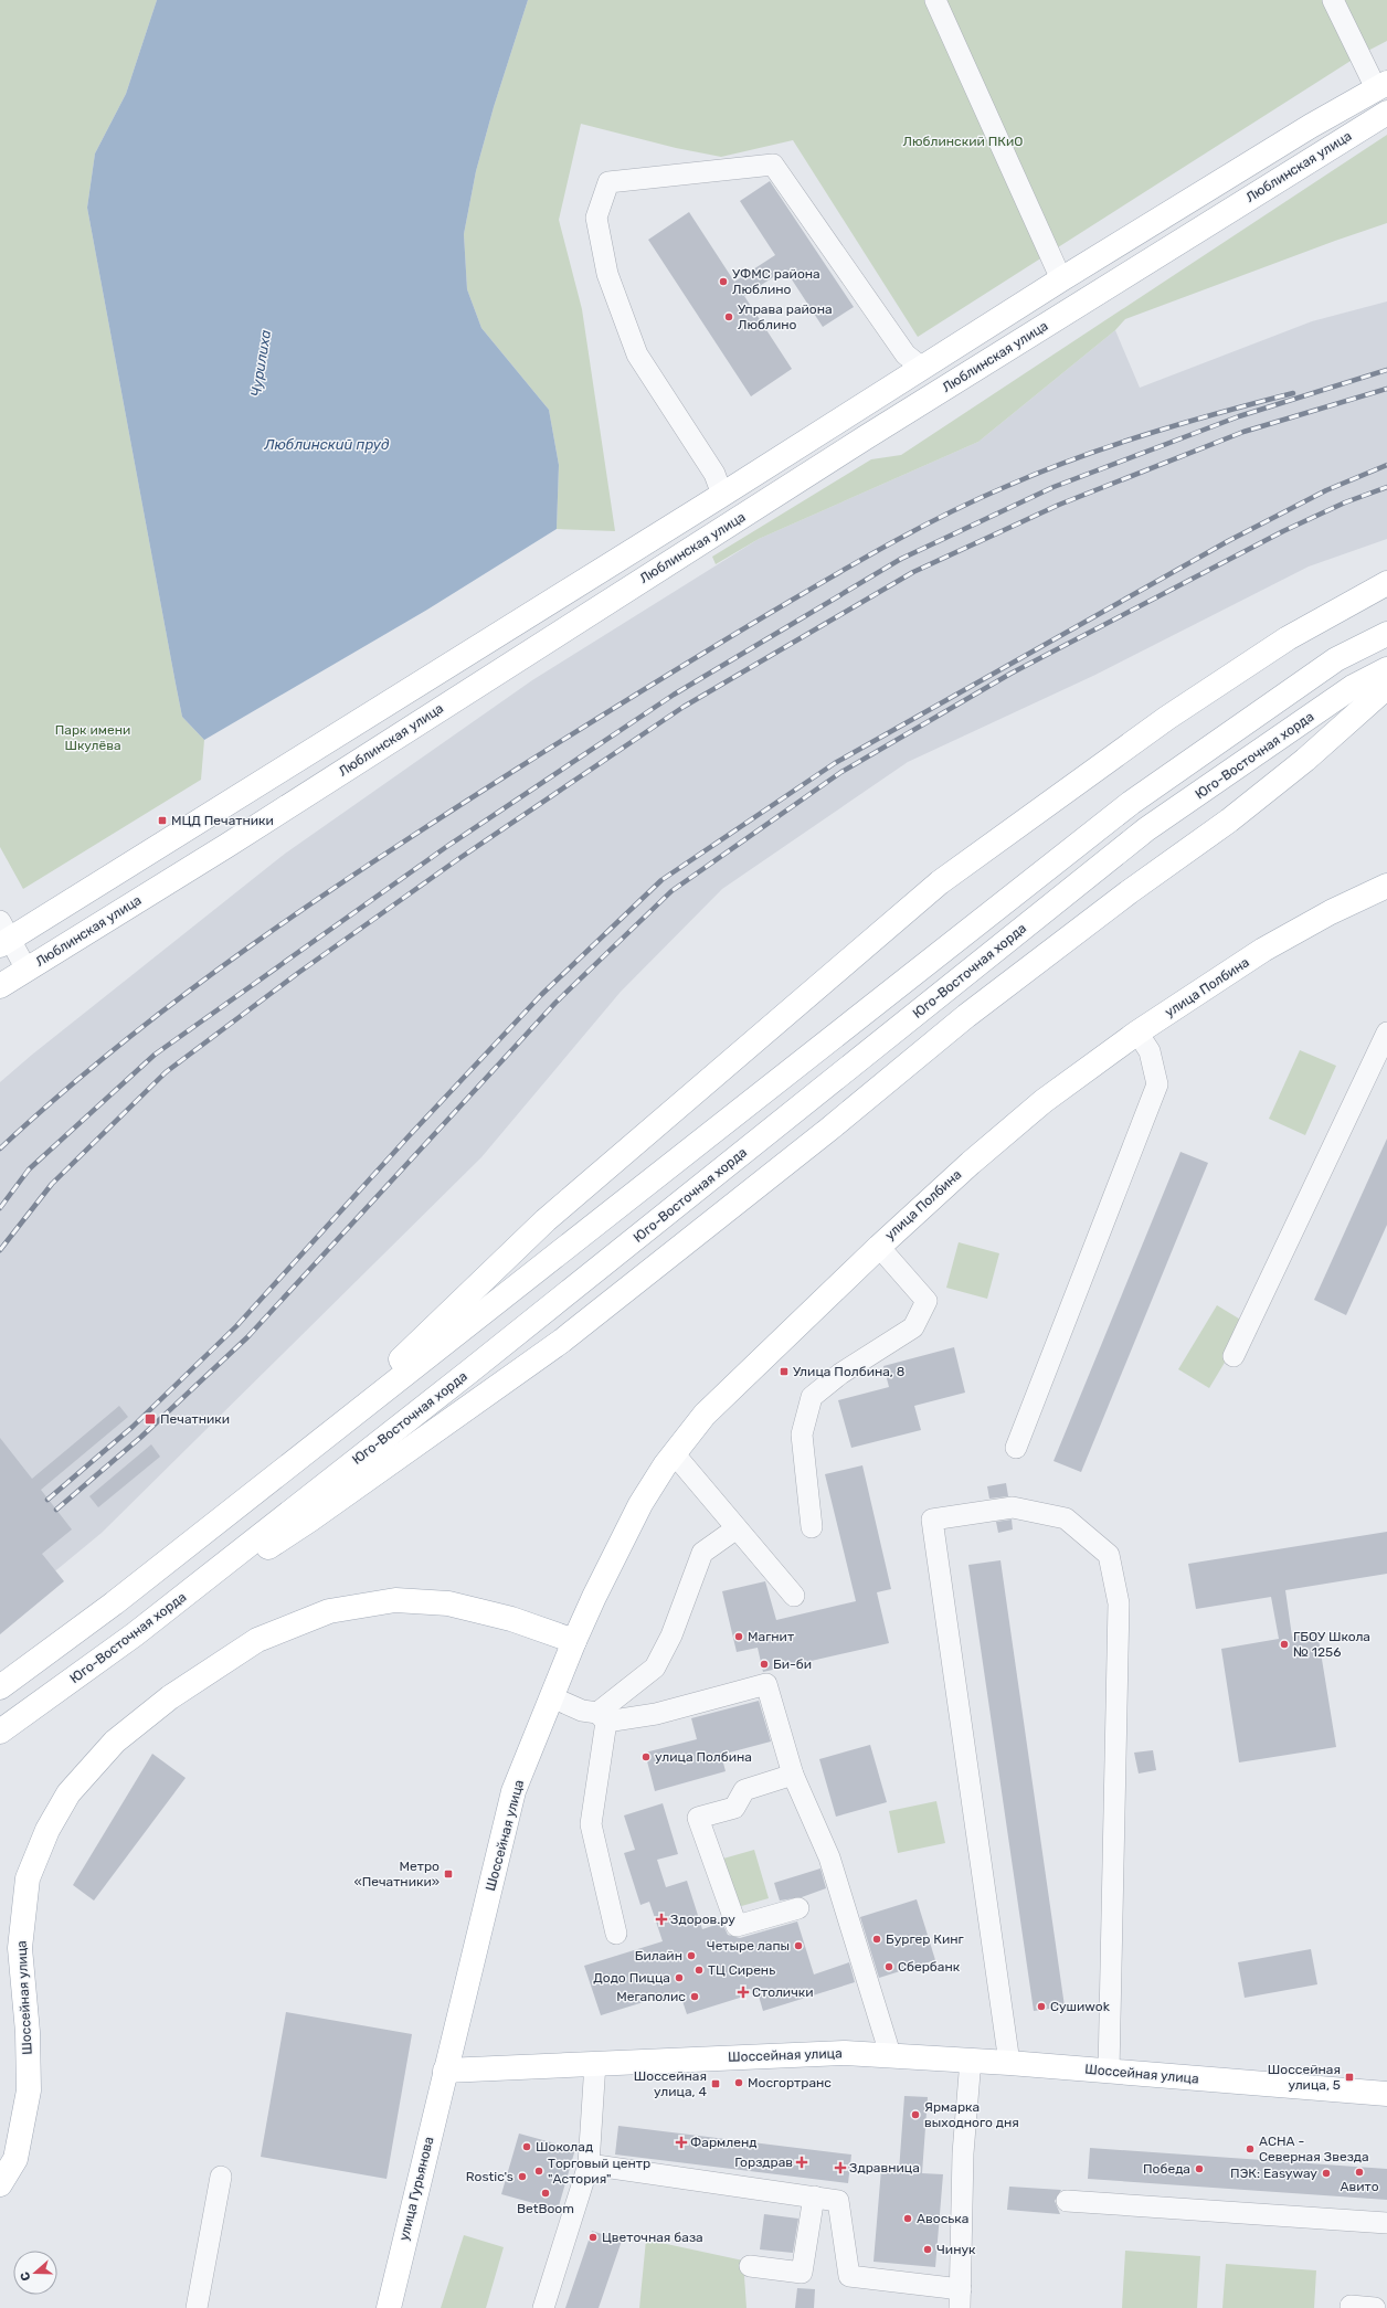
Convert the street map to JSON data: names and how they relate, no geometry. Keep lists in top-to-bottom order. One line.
{"streets":{"main road":["Люблинская улица","Юго-Восточная хорда","улица Полбина","Шоссейная улица","улица Гурьянова"]},"crossings":[["улица Полбина","Шоссейная улица"],["Шоссейная улица","улица Гурьянова"]],"water":["Чурилиха","Люблинский пруд"],"parks":["Люблинский ПКиО","Парк имени Шкулёва"],"places":{"other":["УФМС района Люблино","Управа района Люблино","Магнит","ГБОУ Школа № 1256","Би-би","улица Полбина","Бургер Кинг","Четыре лапы","Билайн","Сбербанк","ТЦ Сирень","Додо Пицца","Мегаполис","Сушиwok","Мосгортранс","Ярмарка выходного дня","Шоколад","АСНА - Северная Звезда","Победа","Торговый центр \"Астория\"","Авито","ПЭК: Easyway","Rostic's","BetBoom","Авоська","Цветочная база","Чинук"],"transit":["МЦД Печатники","Улица Полбина, 8","Печатники","Метро «Печатники»","Шоссейная улица, 5","Шоссейная улица, 4"],"health":["Здоров.ру","Столички","Фармленд","Горздрав","Здравница"]},"north":"left"}
